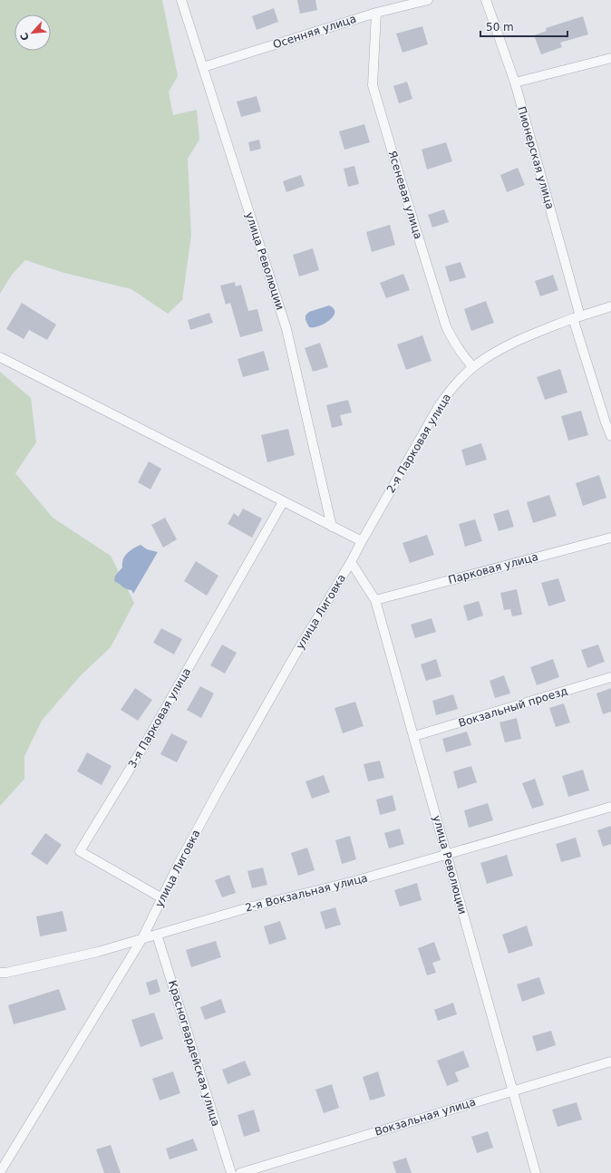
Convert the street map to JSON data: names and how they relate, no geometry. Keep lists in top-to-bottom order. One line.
{"streets":{"street":["Осенняя улица","Пионерская улица","Ясеневая улица","улица Революции","2-я Парковая улица","Парковая улица","улица Лиговка","Вокзальный проезд","3-я Парковая улица","2-я Вокзальная улица","Красногвардейская улица","Вокзальная улица"]},"crossings":[["Осенняя улица","Ясеневая улица"],["Осенняя улица","улица Революции"],["Пионерская улица","2-я Парковая улица"],["Ясеневая улица","2-я Парковая улица"],["улица Революции","2-я Парковая улица"],["улица Революции","Парковая улица"],["улица Революции","улица Лиговка"],["улица Революции","Вокзальный проезд"],["улица Революции","2-я Вокзальная улица"],["улица Революции","Вокзальная улица"],["2-я Парковая улица","улица Лиговка"],["улица Лиговка","3-я Парковая улица"],["улица Лиговка","2-я Вокзальная улица"],["2-я Вокзальная улица","Красногвардейская улица"]],"scale_bar":"50 m","north":"bottom left"}
